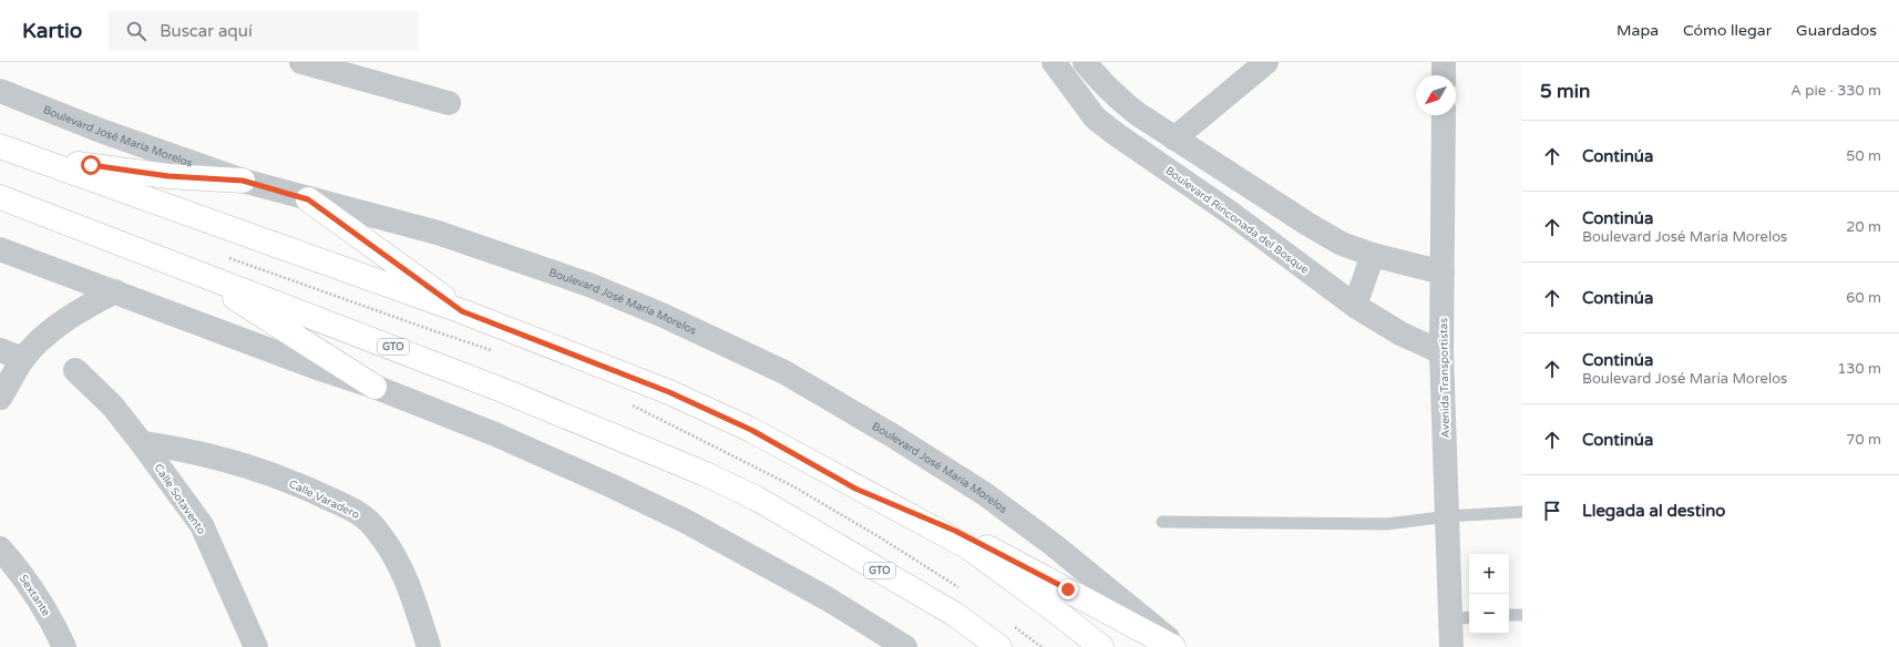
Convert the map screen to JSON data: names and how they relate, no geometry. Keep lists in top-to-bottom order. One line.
{"streets":{"main road":["GTO"],"street":["Boulevard José María Morelos","Boulevard Rinconada del Bosque","Avenida Transportistas","Calle Sotavento","Calle Varadero","Sextante"]},"crossings":[["Boulevard Rinconada del Bosque","Avenida Transportistas"],["Calle Sotavento","Calle Varadero"]],"north":"bottom left","page":{"header":"Kartio","search":"Buscar aquí","nav":["Mapa","Cómo llegar","Guardados"],"heading":["5 min","A pie · 330 m"],"list":[["Continúa","50 m"],["Continúa","Boulevard José María Morelos","20 m"],["Continúa","60 m"],["Continúa","Boulevard José María Morelos","130 m"],["Continúa","70 m"],"Llegada al destino"],"map_buttons":["+","−"]}}
